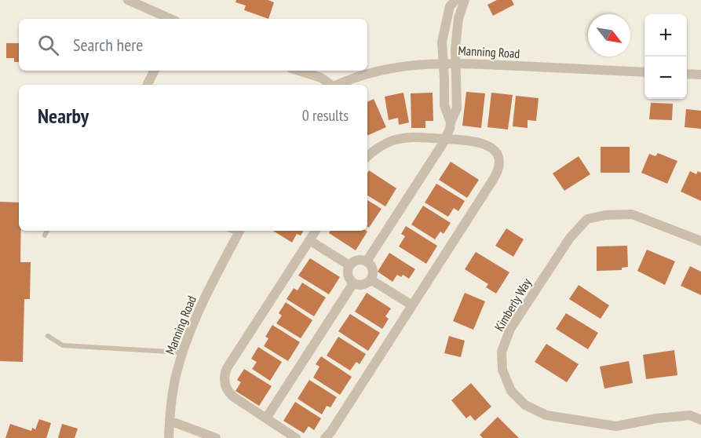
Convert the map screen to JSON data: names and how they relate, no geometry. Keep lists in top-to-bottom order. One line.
{"streets":{"street":["Manning Road","Kimberly Way"]},"north":"bottom right","page":{"map_buttons":["+","−"],"search":"Search here","heading":["Nearby","0 results"]}}
